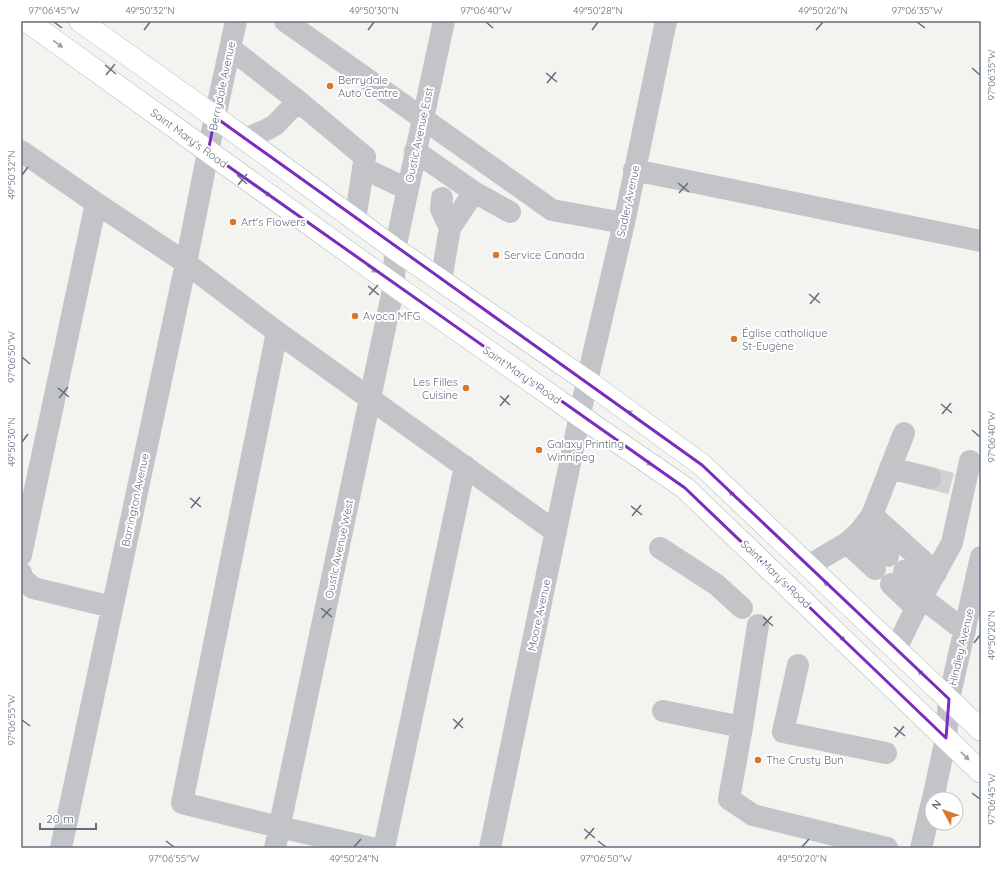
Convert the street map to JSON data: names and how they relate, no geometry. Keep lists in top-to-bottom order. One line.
{"streets":{"main road":["Saint Mary's Road"],"street":["Berrydale Avenue","Oustic Avenue East","Sadler Avenue","Barrington Avenue","Oustic Avenue West","Moore Avenue","Hindley Avenue"]},"crossings":[["Berrydale Avenue","Saint Mary's Road"],["Berrydale Avenue","Barrington Avenue"],["Oustic Avenue East","Oustic Avenue West"],["Saint Mary's Road","Barrington Avenue"],["Saint Mary's Road","Oustic Avenue West"],["Saint Mary's Road","Moore Avenue"],["Saint Mary's Road","Hindley Avenue"],["Sadler Avenue","Moore Avenue"]],"places":["Berrydale Auto Centre","Art's Flowers","Service Canada","Avoca MFG","Église catholique St-Eugène","Les Filles Cuisine","Galaxy Printing Winnipeg","The Crusty Bun"],"scale_bar":"20 m","north":"top left","coordinates":["97°06'45\"W","49°50'32\"N","49°50'30\"N","97°06'40\"W","49°50'28\"N","49°50'26\"N","97°06'35\"W","97°06'50\"W","49°50'20\"N","97°06'55\"W","49°50'24\"N"]}
